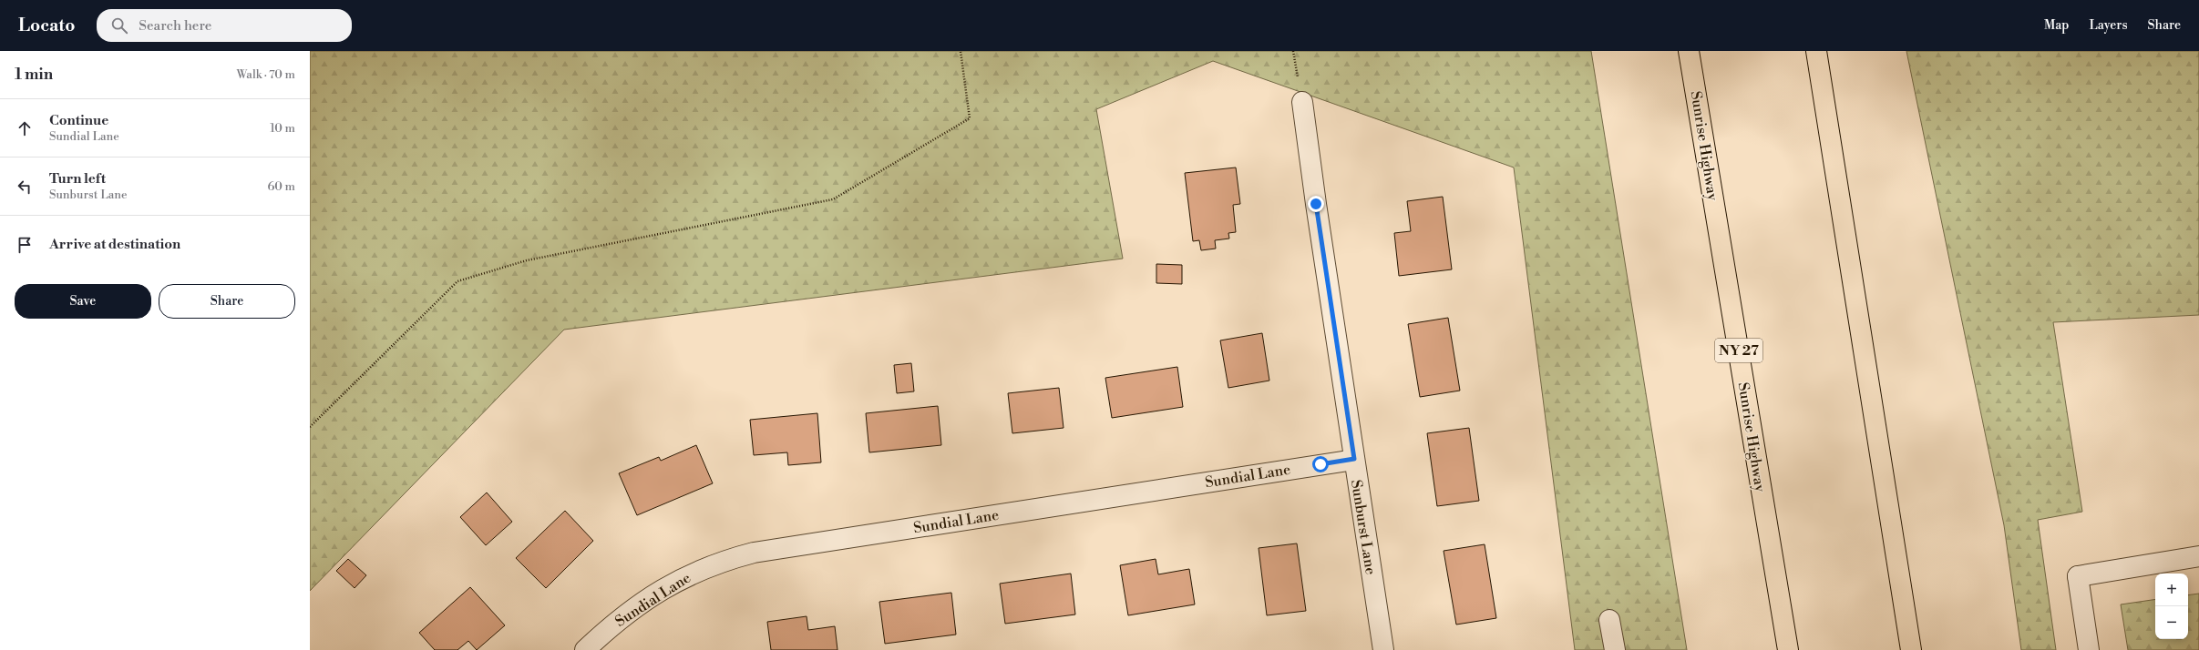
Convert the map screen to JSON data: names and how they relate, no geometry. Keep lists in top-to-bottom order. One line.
{"streets":{"highway":["Sunrise Highway","NY 27"],"street":["Sundial Lane","Sunburst Lane"]},"crossings":[["Sundial Lane","Sunburst Lane"]],"page":{"header":"Locato","search":"Search here","nav":["Map","Layers","Share"],"heading":["1 min","Walk · 70 m"],"list":[["Continue","Sundial Lane","10 m"],["Turn left","Sunburst Lane","60 m"],"Arrive at destination"],"buttons":["Save","Share"],"map_buttons":["+","−"]}}
